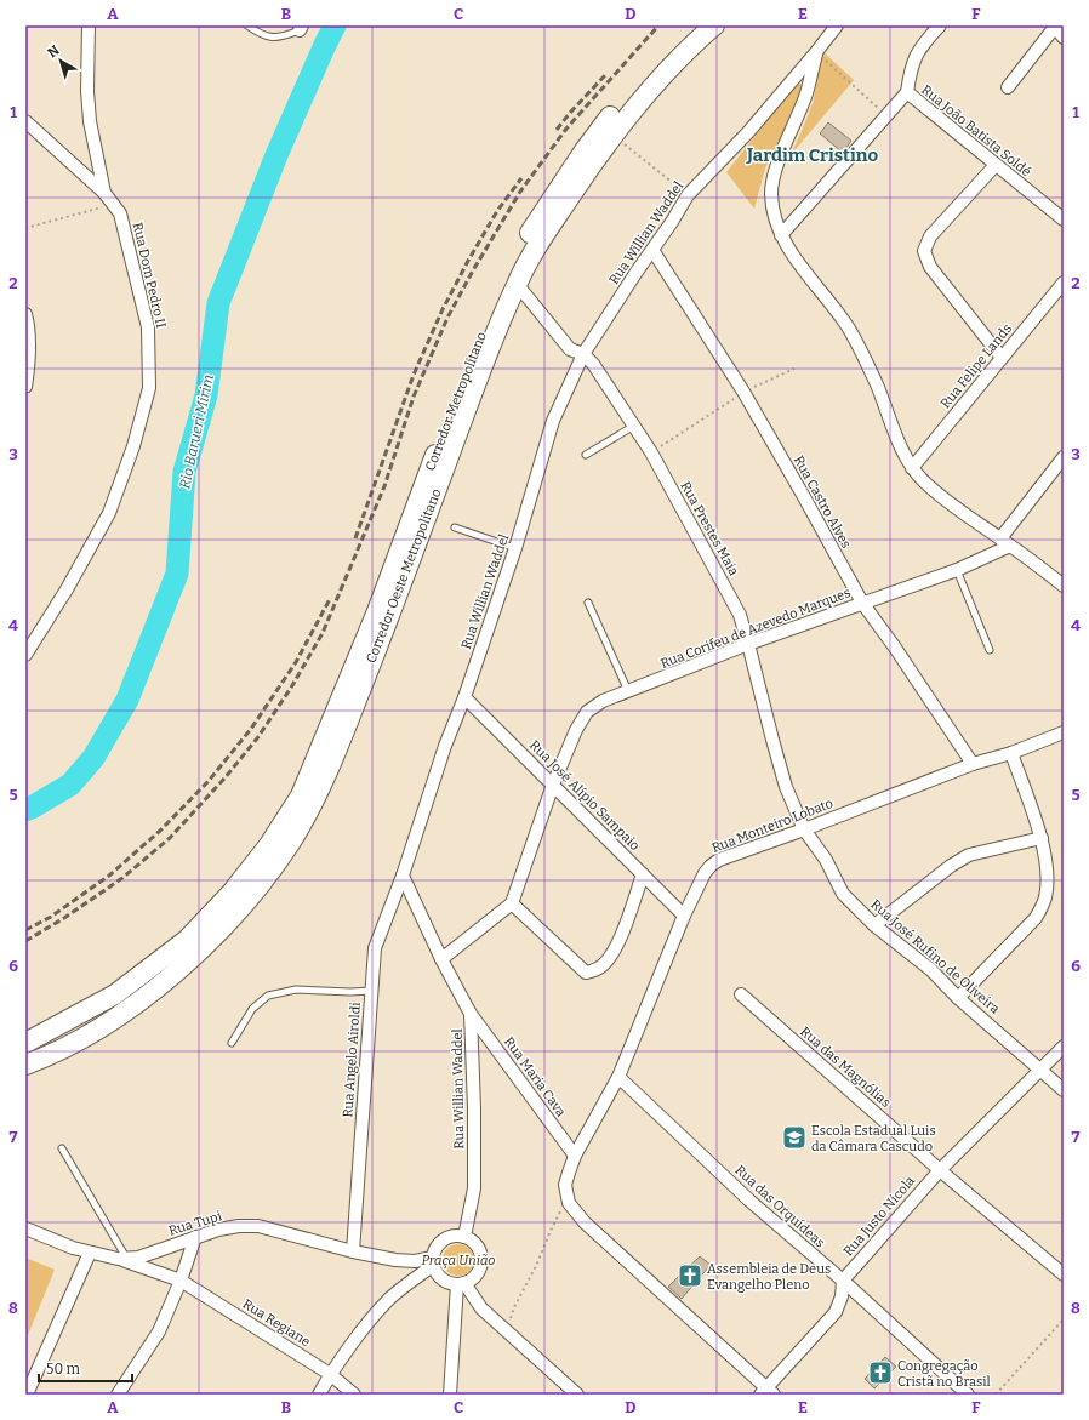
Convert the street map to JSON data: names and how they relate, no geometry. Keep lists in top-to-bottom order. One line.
{"streets":{"main road":["Corredor Metropolitano","Corredor Oeste Metropolitano"],"street":["Rua João Batista Soldé","Rua Willian Waddel","Rua Dom Pedro II","Rua Felipe Lands","Rua Castro Alves","Rua Prestes Maia","Rua Corifeu de Azevedo Marques","Rua José Alípio Sampaio","Rua Monteiro Lobato","Rua José Rufino de Oliveira","Rua Angelo Airoldi","Rua das Magnólias","Rua Maria Cava","Rua das Orquídeas","Rua Justo Nicola","Rua Tupi","Rua Regiane"]},"crossings":[["Rua Willian Waddel","Rua Castro Alves"],["Rua Willian Waddel","Rua Prestes Maia"],["Rua Willian Waddel","Rua José Alípio Sampaio"],["Rua Willian Waddel","Rua Angelo Airoldi"],["Rua Willian Waddel","Rua Maria Cava"],["Rua Willian Waddel","Rua Tupi"],["Rua Castro Alves","Rua Corifeu de Azevedo Marques"],["Rua Castro Alves","Rua Monteiro Lobato"],["Rua Prestes Maia","Corredor Oeste Metropolitano"],["Rua Prestes Maia","Rua Corifeu de Azevedo Marques"],["Rua Prestes Maia","Rua Monteiro Lobato"],["Rua Prestes Maia","Rua José Rufino de Oliveira"],["Rua Corifeu de Azevedo Marques","Rua José Alípio Sampaio"],["Rua José Alípio Sampaio","Rua Monteiro Lobato"],["Rua Monteiro Lobato","Rua José Rufino de Oliveira"],["Rua Monteiro Lobato","Rua Maria Cava"],["Rua Monteiro Lobato","Rua das Orquídeas"],["Rua José Rufino de Oliveira","Rua Justo Nicola"],["Rua Angelo Airoldi","Rua Tupi"],["Rua das Magnólias","Rua Justo Nicola"],["Rua das Orquídeas","Rua Justo Nicola"],["Rua Tupi","Rua Regiane"]],"districts":["Jardim Cristino"],"water":["Rio Barueri Mirim"],"parks":["Praça União"],"places":{"school or university":["Escola Estadual Luis da Câmara Cascudo"],"church":["Assembleia de Deus Evangelho Pleno","Congregação Cristã no Brasil"]},"scale_bar":"50 m","north":"top left","grid":{"columns":["A","B","C","D","E","F"],"rows":["1","2","3","4","5","6","7","8"]}}
